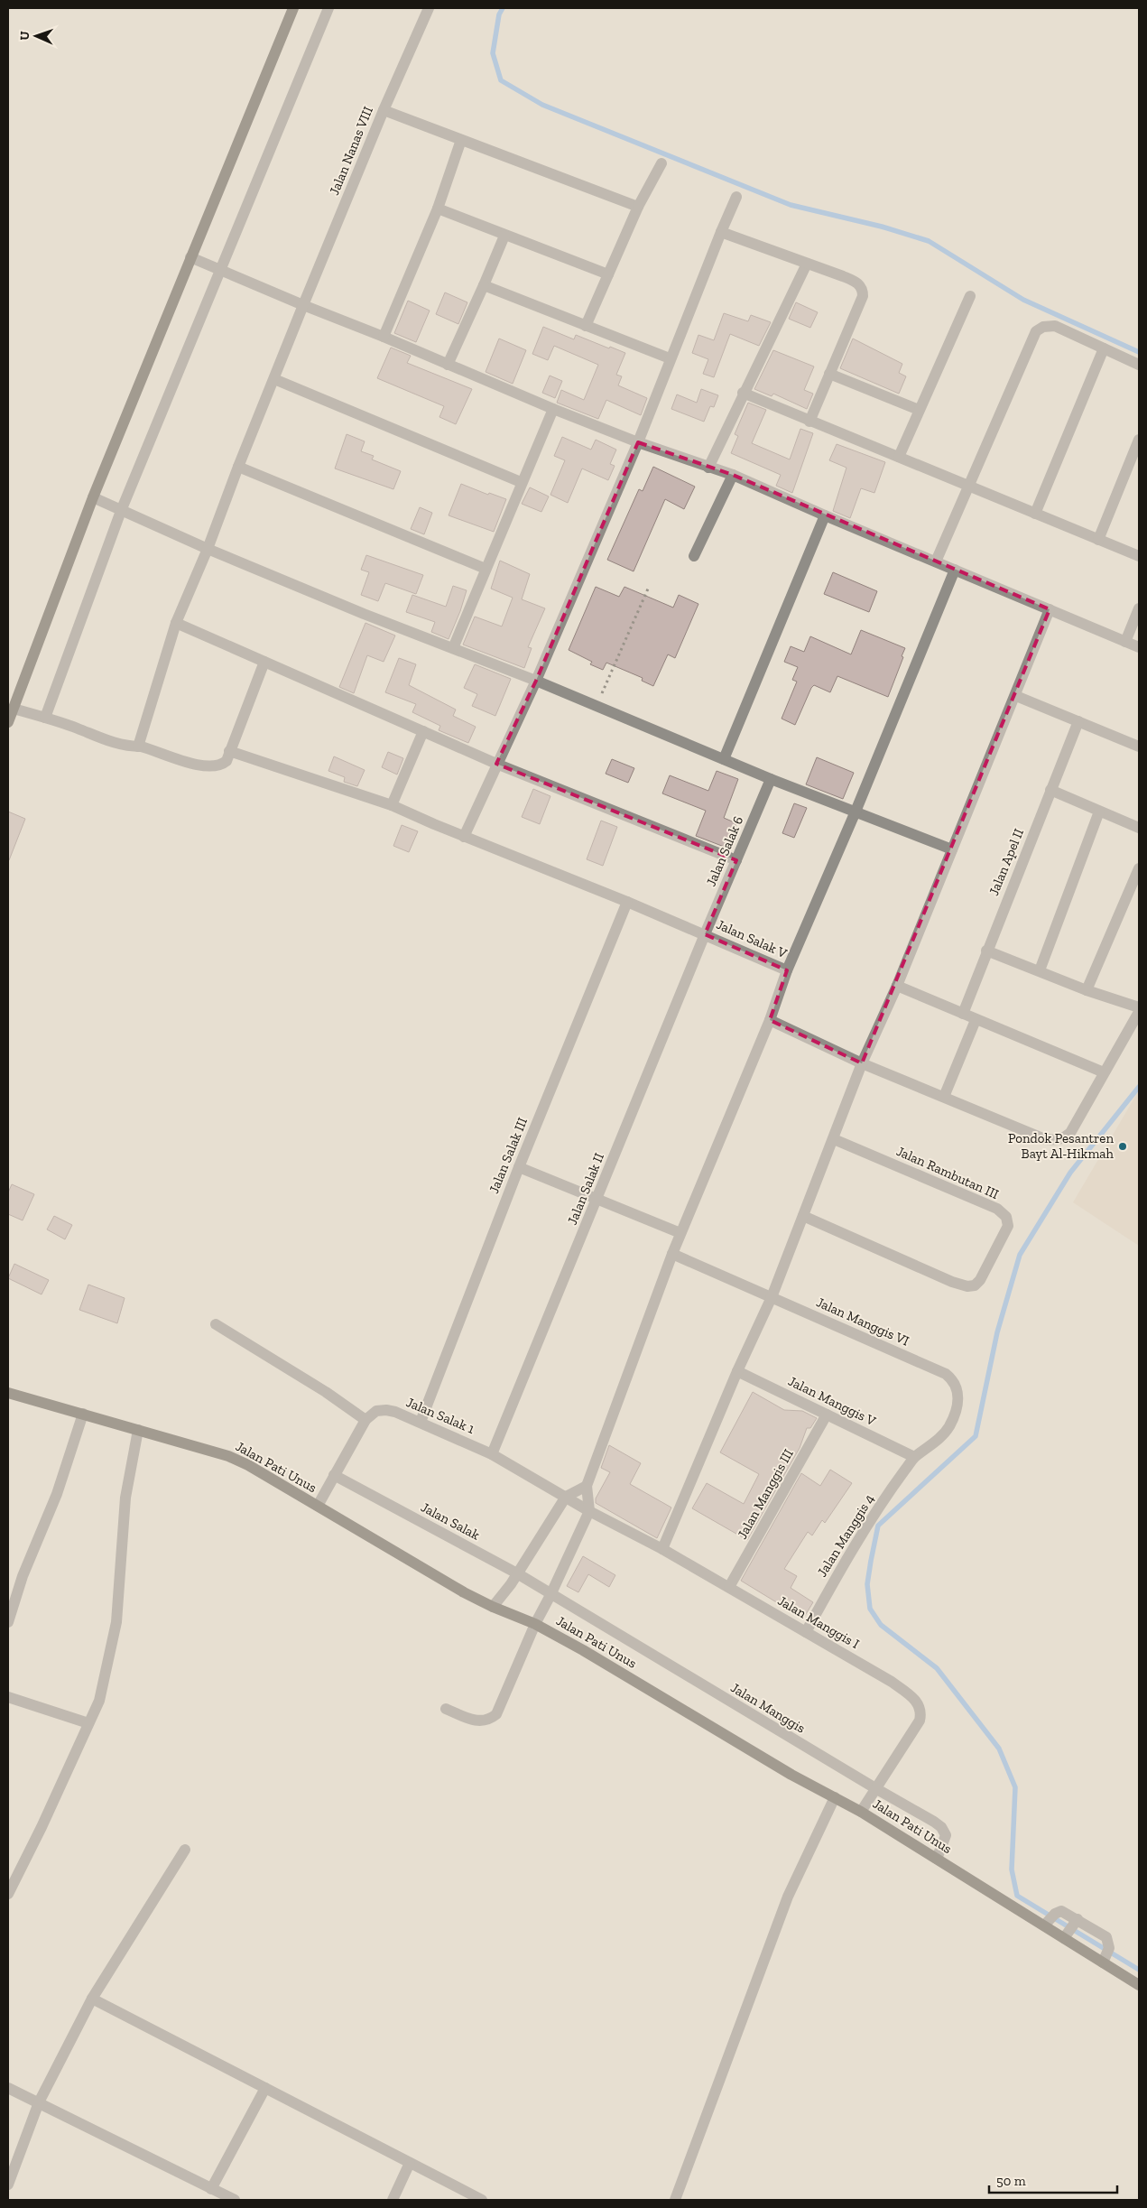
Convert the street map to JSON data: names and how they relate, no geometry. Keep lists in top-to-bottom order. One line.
{"streets":{"main road":["Jalan Pati Unus"],"street":["Jalan Nanas VIII","Jalan Salak 6","Jalan Apel II","Jalan Salak V","Jalan Salak III","Jalan Rambutan III","Jalan Salak II","Jalan Manggis VI","Jalan Manggis V","Jalan Salak 1","Jalan Manggis III","Jalan Salak","Jalan Manggis 4","Jalan Manggis I","Jalan Manggis"]},"crossings":[["Jalan Salak 6","Jalan Salak V"],["Jalan Salak 6","Jalan Salak II"],["Jalan Salak V","Jalan Salak III"],["Jalan Salak V","Jalan Salak II"],["Jalan Salak III","Jalan Salak 1"],["Jalan Salak II","Jalan Salak 1"],["Jalan Manggis VI","Jalan Manggis V"],["Jalan Manggis VI","Jalan Manggis 4"],["Jalan Manggis V","Jalan Manggis III"],["Jalan Manggis V","Jalan Manggis 4"],["Jalan Salak 1","Jalan Manggis I"],["Jalan Pati Unus","Jalan Manggis I"],["Jalan Pati Unus","Jalan Manggis"],["Jalan Manggis III","Jalan Manggis I"],["Jalan Salak","Jalan Manggis"],["Jalan Manggis 4","Jalan Manggis I"],["Jalan Manggis I","Jalan Manggis"]],"places":["Pondok Pesantren Bayt Al-Hikmah"],"scale_bar":"50 m","north":"left"}
